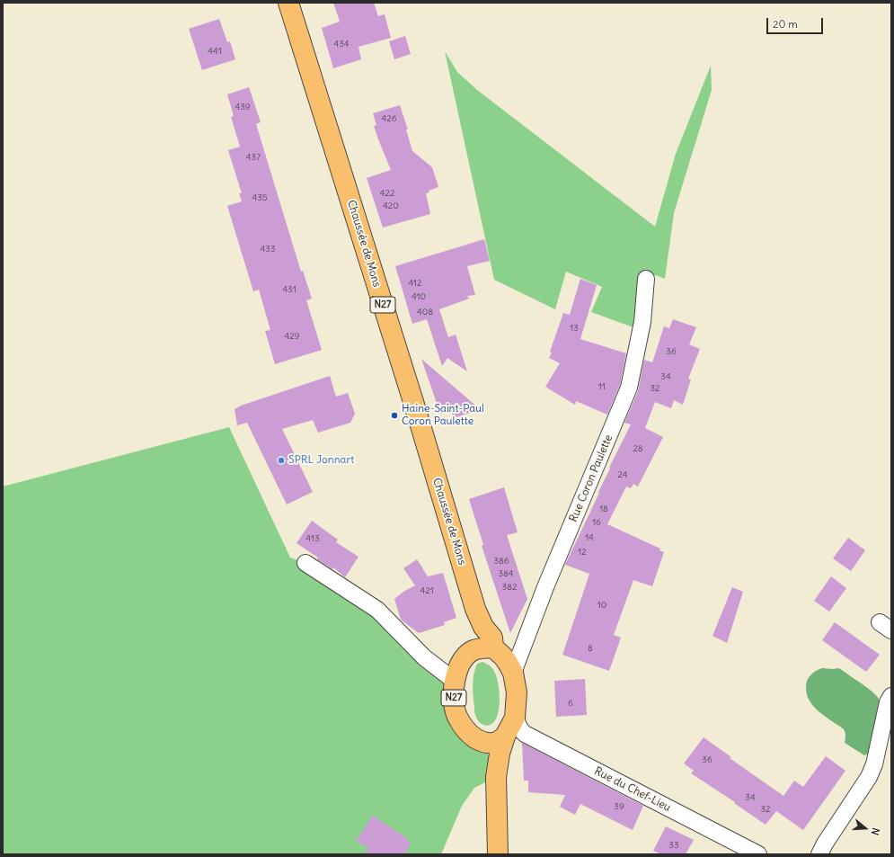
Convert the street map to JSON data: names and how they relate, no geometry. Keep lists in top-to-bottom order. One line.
{"streets":{"main road":["Chaussée de Mons","N27"],"street":["Rue Coron Paulette","Rue du Chef-Lieu"]},"crossings":[["Chaussée de Mons","N27"],["N27","Rue Coron Paulette"],["N27","Rue du Chef-Lieu"],["Rue Coron Paulette","Rue du Chef-Lieu"]],"places":["Haine-Saint-Paul Coron Paulette","SPRL Jonnart"],"house_numbers":["434","441","439","426","437","422","435","420","433","412","431","410","408","13","429","36","34","11","32","28","24","18","16","14","413","12","386","384","382","421","10","8","6","36","34","39","32","33"],"scale_bar":"20 m","north":"right"}
